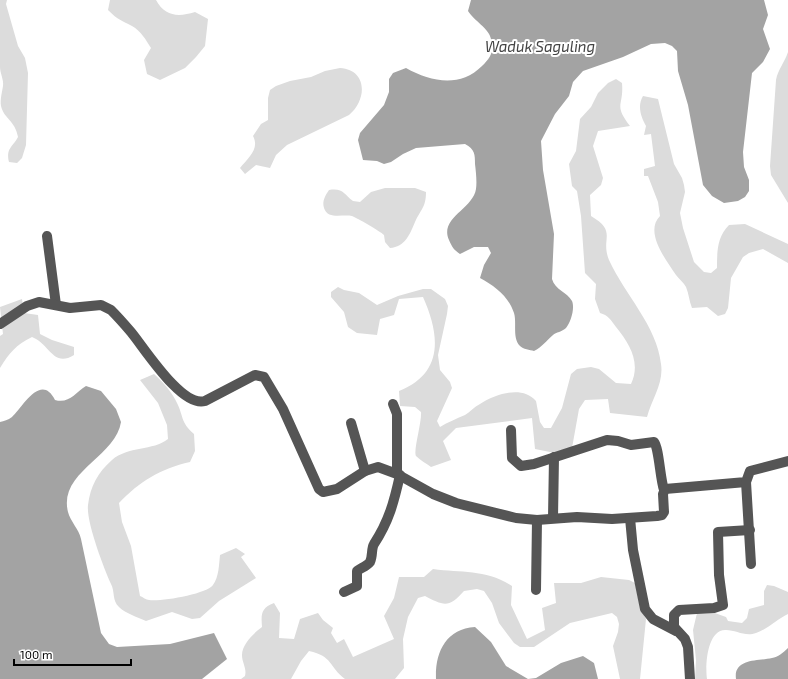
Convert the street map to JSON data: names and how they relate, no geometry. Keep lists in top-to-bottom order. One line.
{"water":["Waduk Saguling"],"scale_bar":"100 m"}
